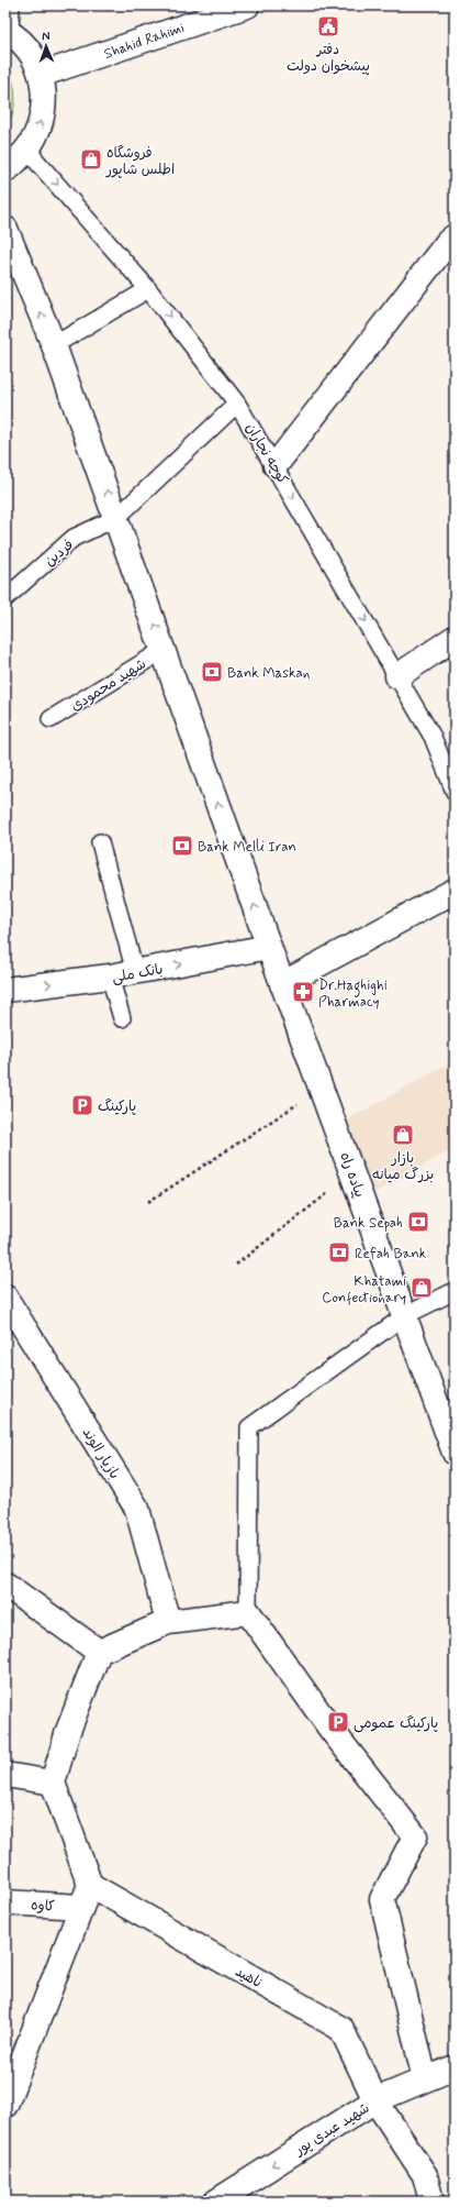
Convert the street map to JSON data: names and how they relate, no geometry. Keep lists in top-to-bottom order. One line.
{"streets":{"street":["Shahid Rahimi","بانک ملی","پیاده راه","بازیار الوند","کاوه","ناهید","شهید عبدی پور"],"lane":["کوچه نجاران","فردین","شهید محمودی"]},"crossings":[["کوچه نجاران","فردین"],["فردین","پیاده راه"],["شهید محمودی","پیاده راه"],["بانک ملی","پیاده راه"],["ناهید","شهید عبدی پور"]],"one_way":["کوچه نجاران","بانک ملی","پیاده راه","شهید عبدی پور"],"places":{"public building":["دفتر پیشخوان دولت"],"shop":["فروشگاه اطلس شاپور","بازار بزرگ میانه","Khatami Confectionary"],"bank":["Bank Maskan","Bank Melli Iran","Bank Sepah","Refah Bank"],"pharmacy":["Dr.Haghighi Pharmacy"],"parking":["پارکینگ","پارکینگ عمومی"]},"north":"top"}
